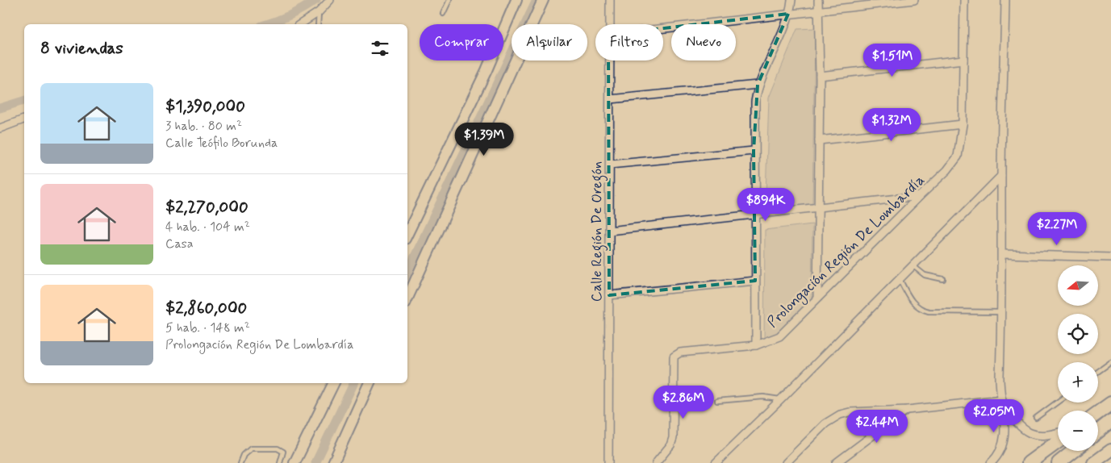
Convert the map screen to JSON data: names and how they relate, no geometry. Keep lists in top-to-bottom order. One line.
{"streets":{"street":["Calle Región De Oregón","Prolongación Región De Lombardía"]},"north":"left","page":{"chip":["Comprar","Alquilar","Filtros","Nuevo"],"heading":"8 viviendas","price":["$1.51M","$1.32M","$1.39M","$894K","$2.27M","$2.86M","$2.05M","$2.44M"],"list":[{"name":"$1,390,000","note":"3 hab. · 80 m² · Calle Teófilo Borunda"},{"name":"$2,270,000","note":"4 hab. · 104 m² · Casa"},{"name":"$2,860,000","note":"5 hab. · 148 m² · Prolongación Región De Lombardía"}],"map_buttons":["+","−"]}}
